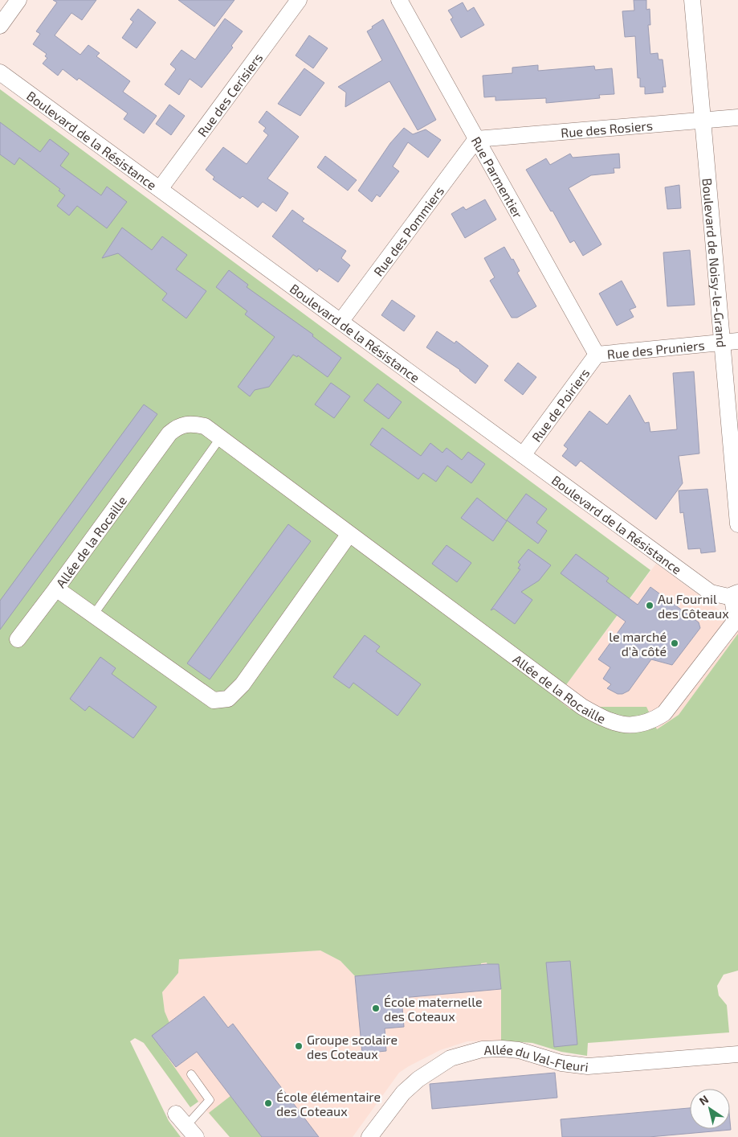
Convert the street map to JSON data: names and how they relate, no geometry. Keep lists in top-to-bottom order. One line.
{"streets":{"street":["Rue des Cerisiers","Rue des Rosiers","Boulevard de la Résistance","Rue Parmentier","Rue des Pommiers","Boulevard de Noisy-le-Grand","Rue des Pruniers","Rue de Poiriers","Allée de la Rocaille","Allée du Val-Fleuri"]},"crossings":[["Rue des Cerisiers","Boulevard de la Résistance"],["Rue des Rosiers","Rue Parmentier"],["Rue des Rosiers","Rue des Pommiers"],["Rue des Rosiers","Boulevard de Noisy-le-Grand"],["Boulevard de la Résistance","Rue des Pommiers"],["Boulevard de la Résistance","Rue de Poiriers"],["Boulevard de la Résistance","Allée de la Rocaille"],["Rue Parmentier","Rue des Pommiers"],["Rue Parmentier","Rue des Pruniers"],["Rue Parmentier","Rue de Poiriers"],["Boulevard de Noisy-le-Grand","Rue des Pruniers"],["Rue des Pruniers","Rue de Poiriers"]],"places":["Au Fournil des Côteaux","le marché d'à côté","École maternelle des Coteaux","Groupe scolaire des Coteaux","École élémentaire des Coteaux"],"north":"top left"}
